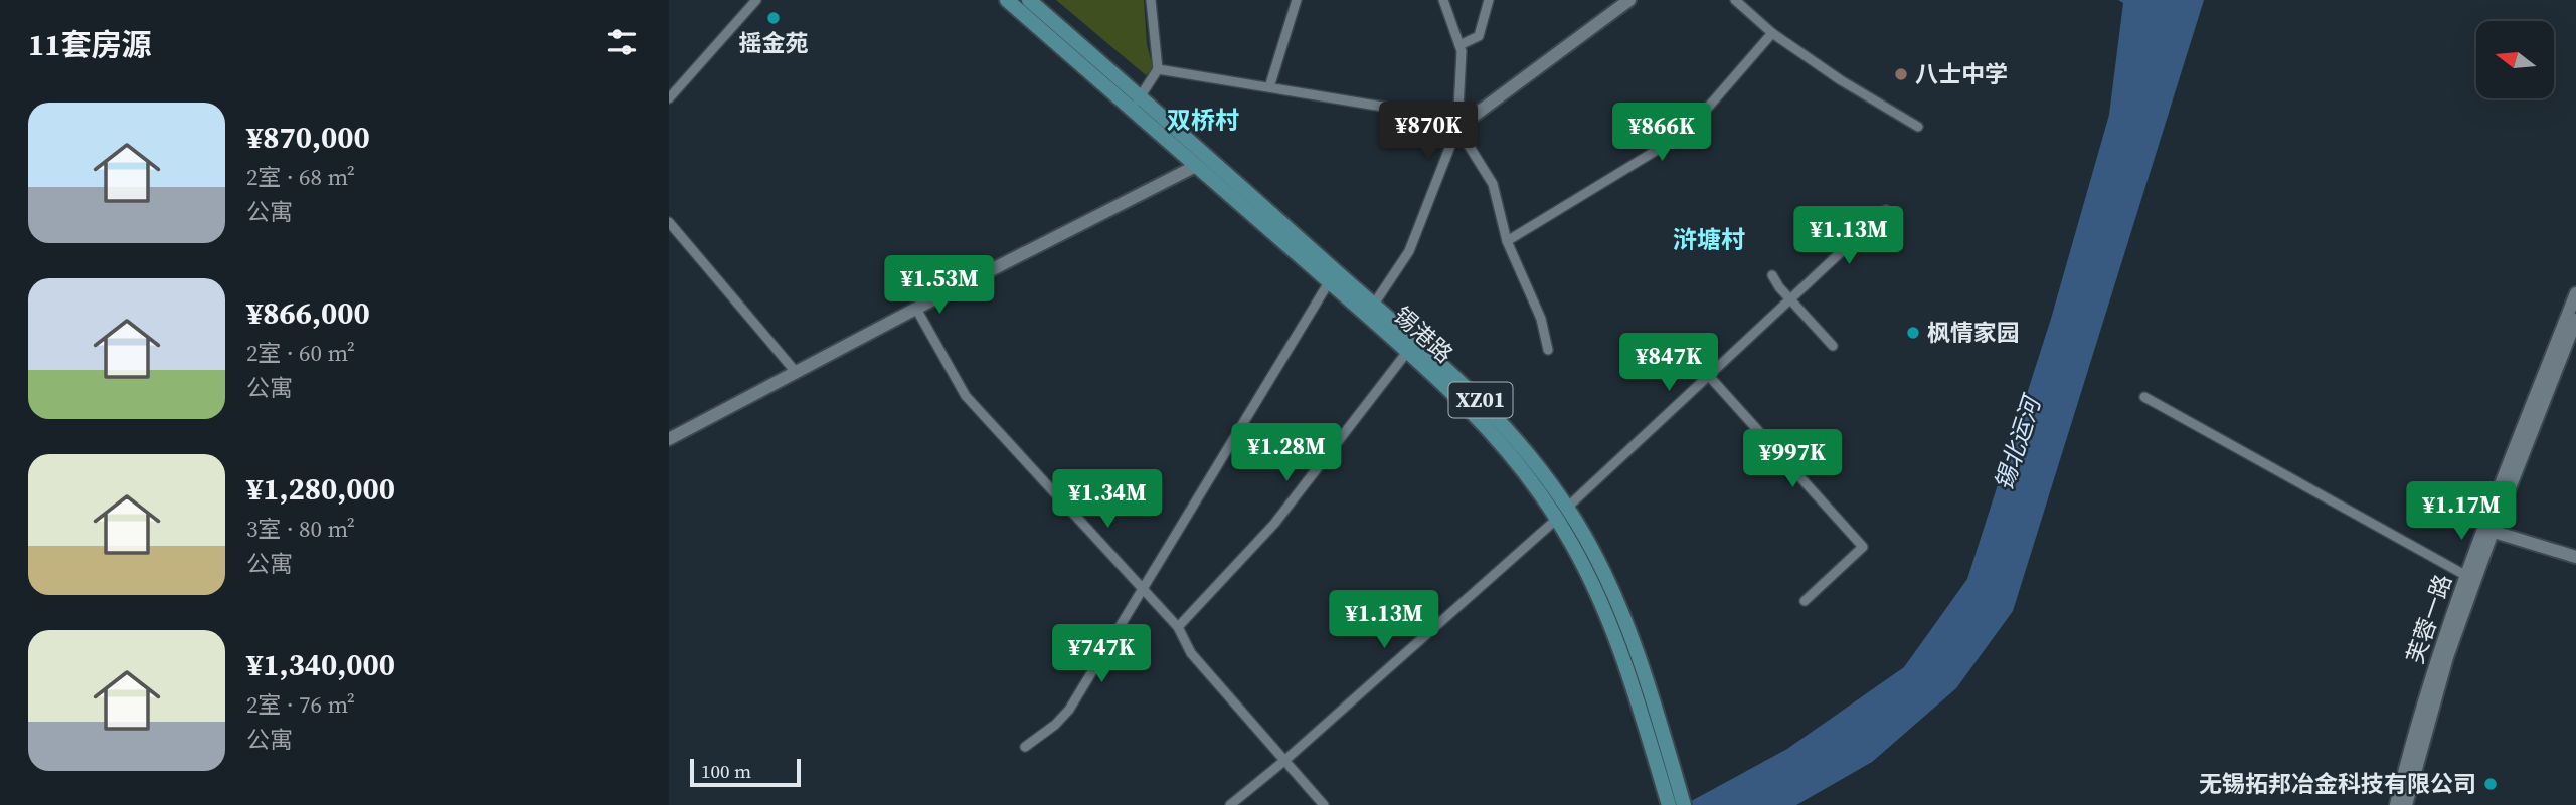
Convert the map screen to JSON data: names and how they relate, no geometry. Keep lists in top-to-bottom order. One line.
{"streets":{"main road":["锡港路","XZ01"],"street":["芙蓉一路"]},"districts":["双桥村","浒塘村"],"water":["锡北运河"],"places":["摇金苑","八士中学","枫情家园","无锡拓邦冶金科技有限公司"],"scale_bar":"100 m","north":"left","page":{"heading":"11套房源","list":[{"name":"¥870,000","note":"2室 · 68 m² · 公寓"},{"name":"¥866,000","note":"2室 · 60 m² · 公寓"},{"name":"¥1,280,000","note":"3室 · 80 m² · 公寓"},{"name":"¥1,340,000","note":"2室 · 76 m² · 公寓"}],"price":["¥870K","¥866K","¥1.13M","¥1.53M","¥847K","¥1.28M","¥997K","¥1.34M","¥1.17M","¥1.13M","¥747K"],"scale":"100 m"}}
